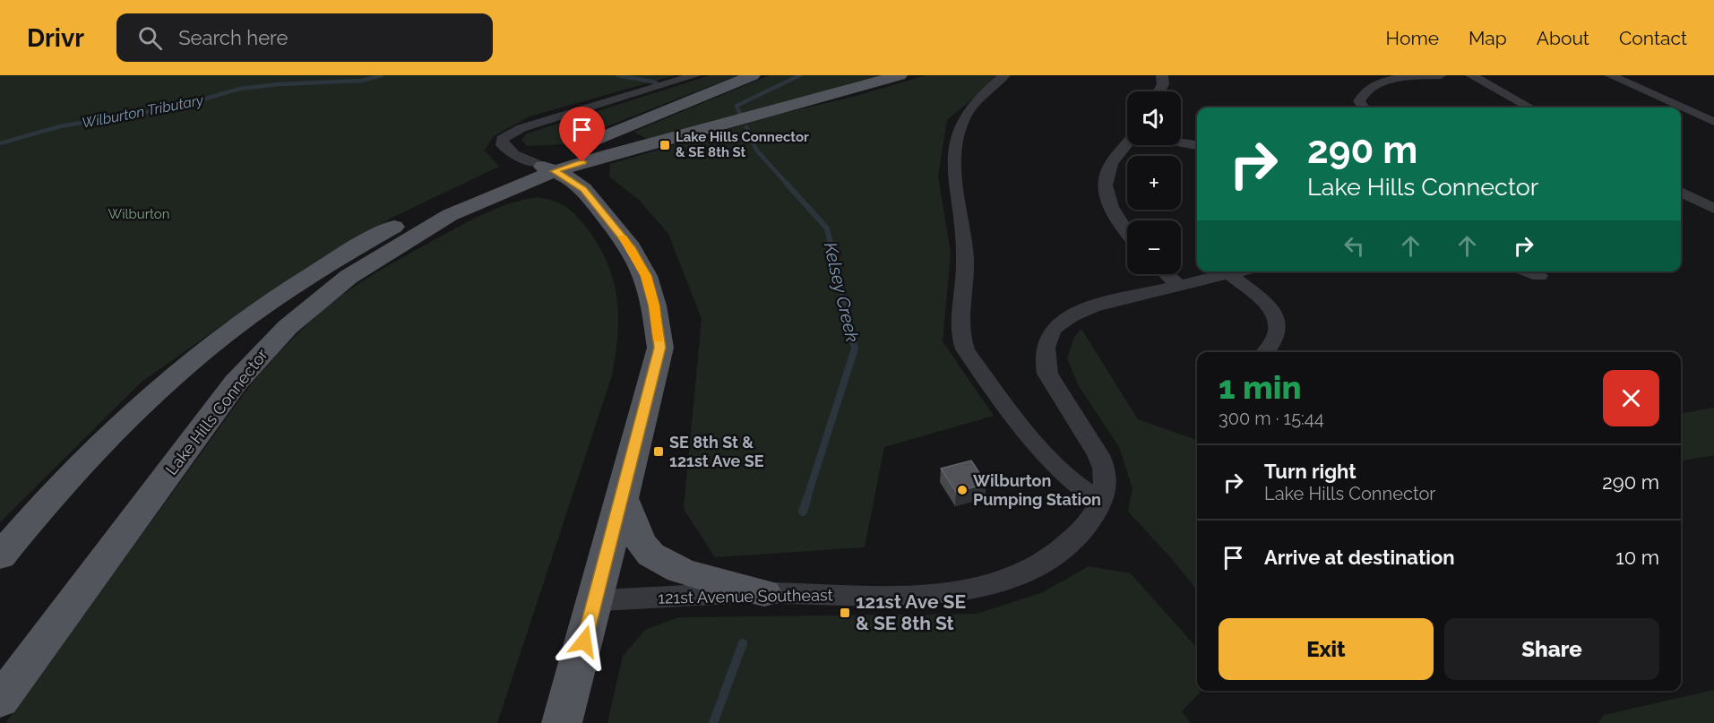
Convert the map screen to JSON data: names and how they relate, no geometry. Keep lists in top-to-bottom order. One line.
{"streets":{"main road":["Lake Hills Connector"],"street":["121st Avenue Southeast"]},"water":["Wilburton Tributary","Kelsey Creek"],"parks":["Wilburton"],"places":{"transit":["Lake Hills Connector & SE 8th St","SE 8th St & 121st Ave SE","121st Ave SE & SE 8th St"],"other":["Wilburton Pumping Station"]},"page":{"header":"Drivr","search":"Search here","nav":["Home","Map","About","Contact"],"map_buttons":["+","−"],"turn":["290 m","Lake Hills Connector"],"heading":["1 min","300 m · 15:44"],"list":[{"name":"Turn right","note":"Lake Hills Connector","value":"290 m"},{"name":"Arrive at destination","value":"10 m"}],"buttons":["Exit","Share"]}}
